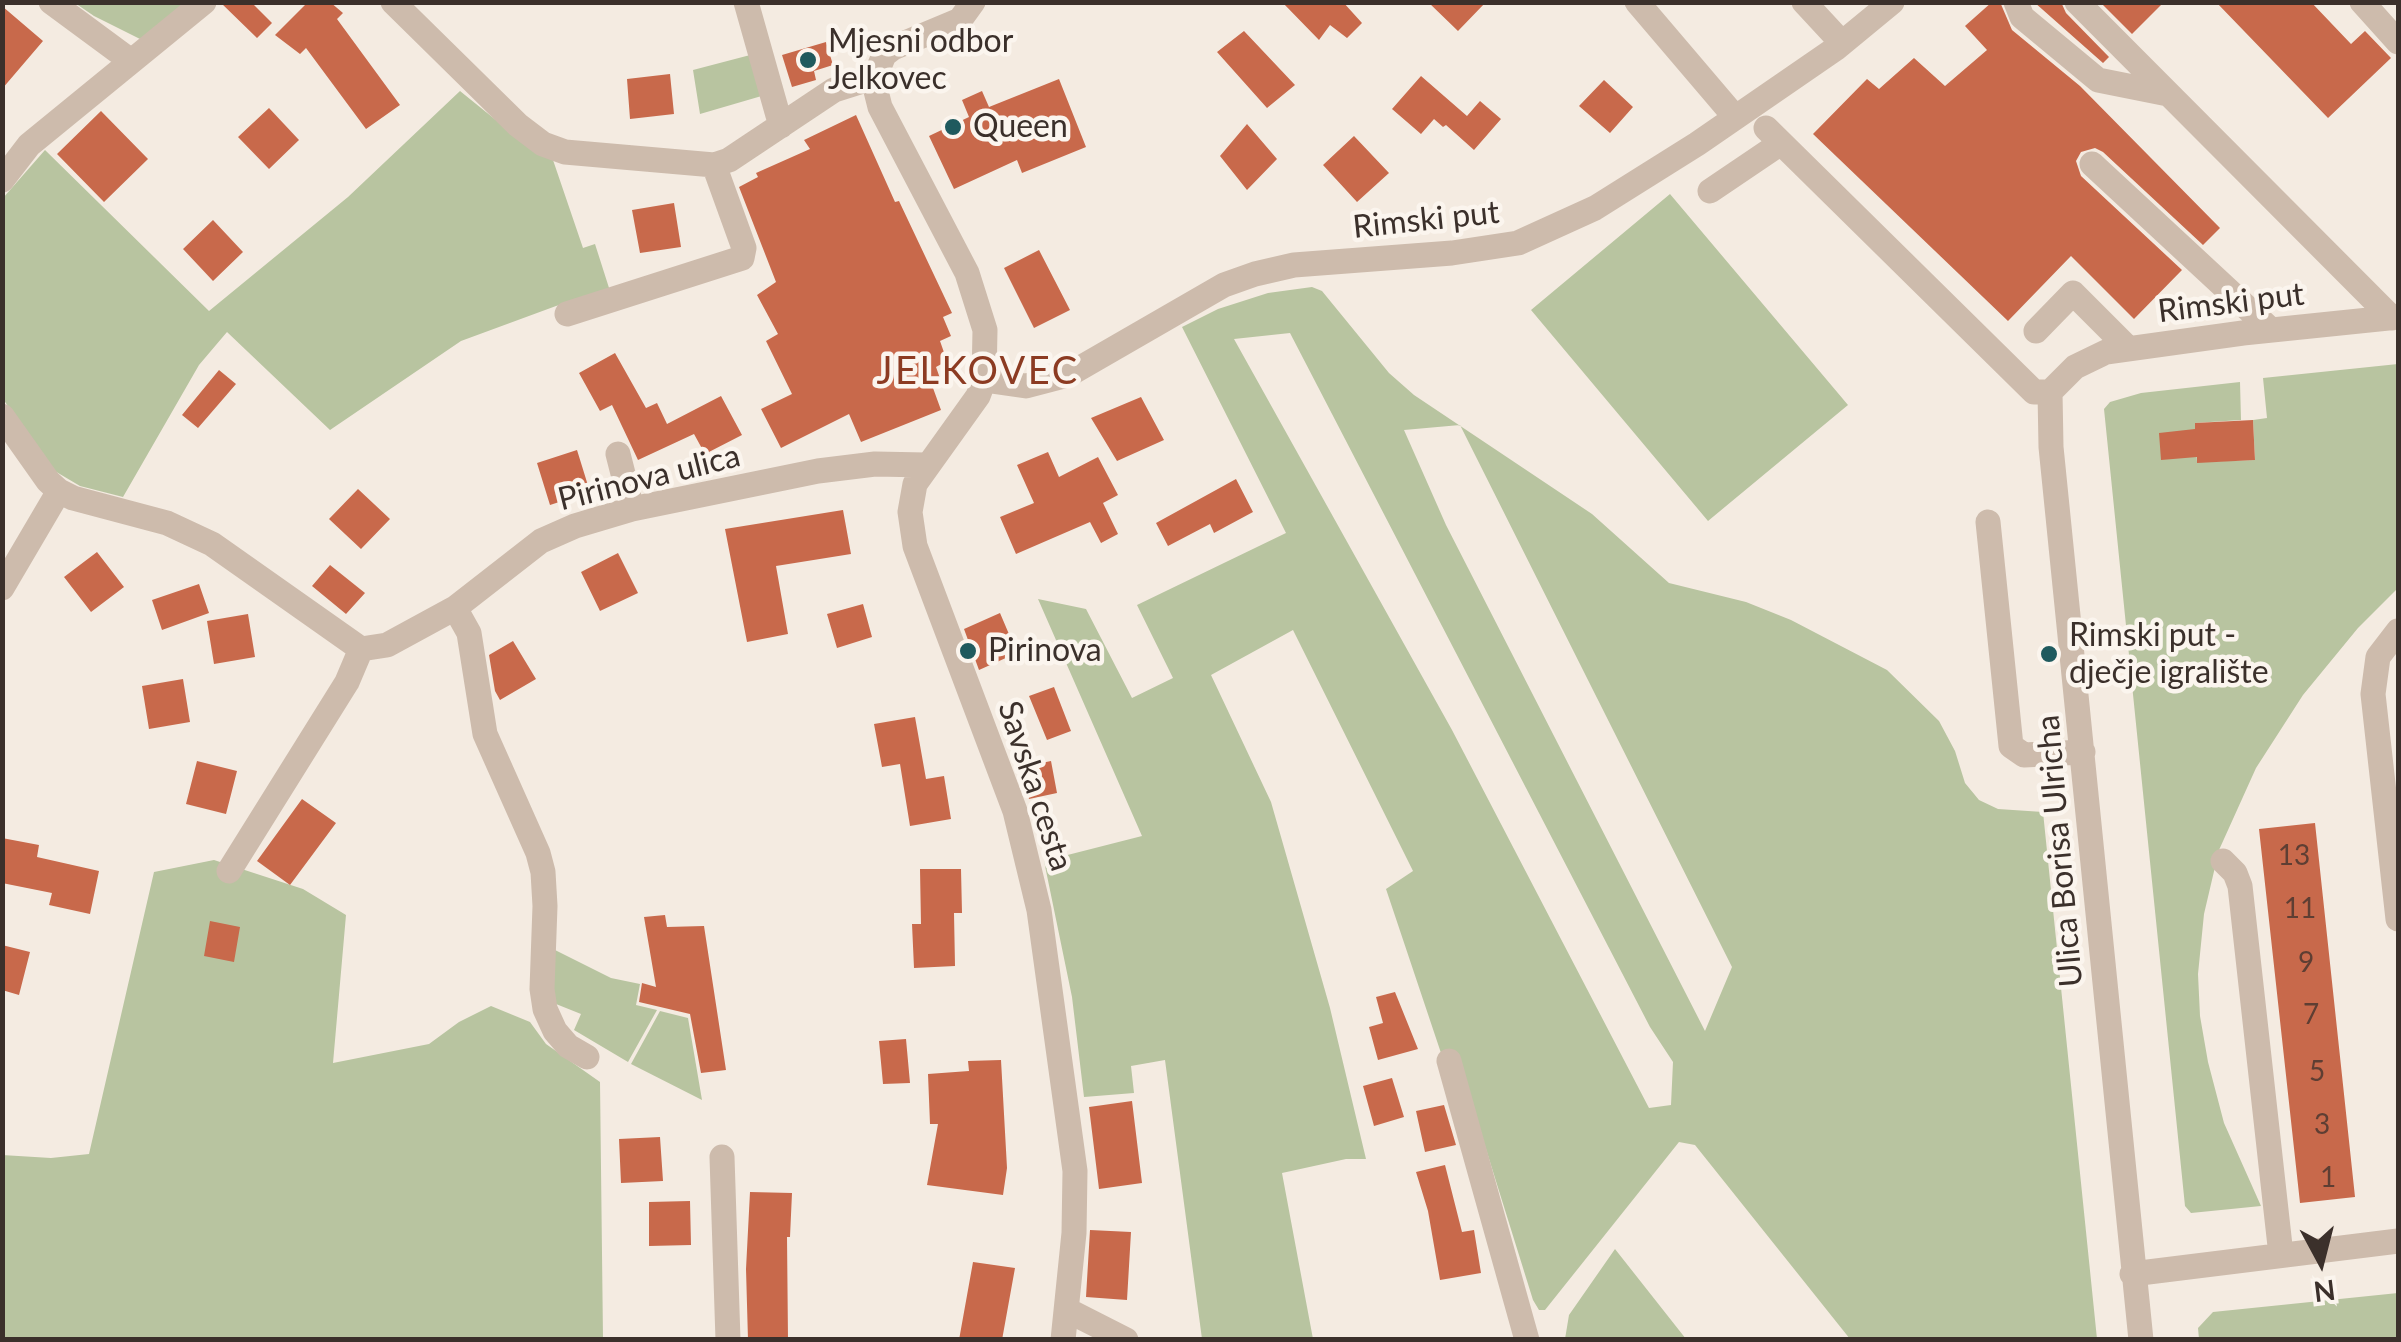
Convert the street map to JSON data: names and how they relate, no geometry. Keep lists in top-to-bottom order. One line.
{"streets":{"street":["Rimski put","Pirinova ulica","Savska cesta","Ulica Borisa Ulricha"]},"crossings":[["Rimski put","Savska cesta"],["Rimski put","Ulica Borisa Ulricha"],["Pirinova ulica","Savska cesta"]],"districts":["JELKOVEC"],"places":["Mjesni odbor Jelkovec","Queen","Pirinova","Rimski put - dječje igralište"],"house_numbers":["13","11","9","7","5","3","1"],"north":"bottom"}
